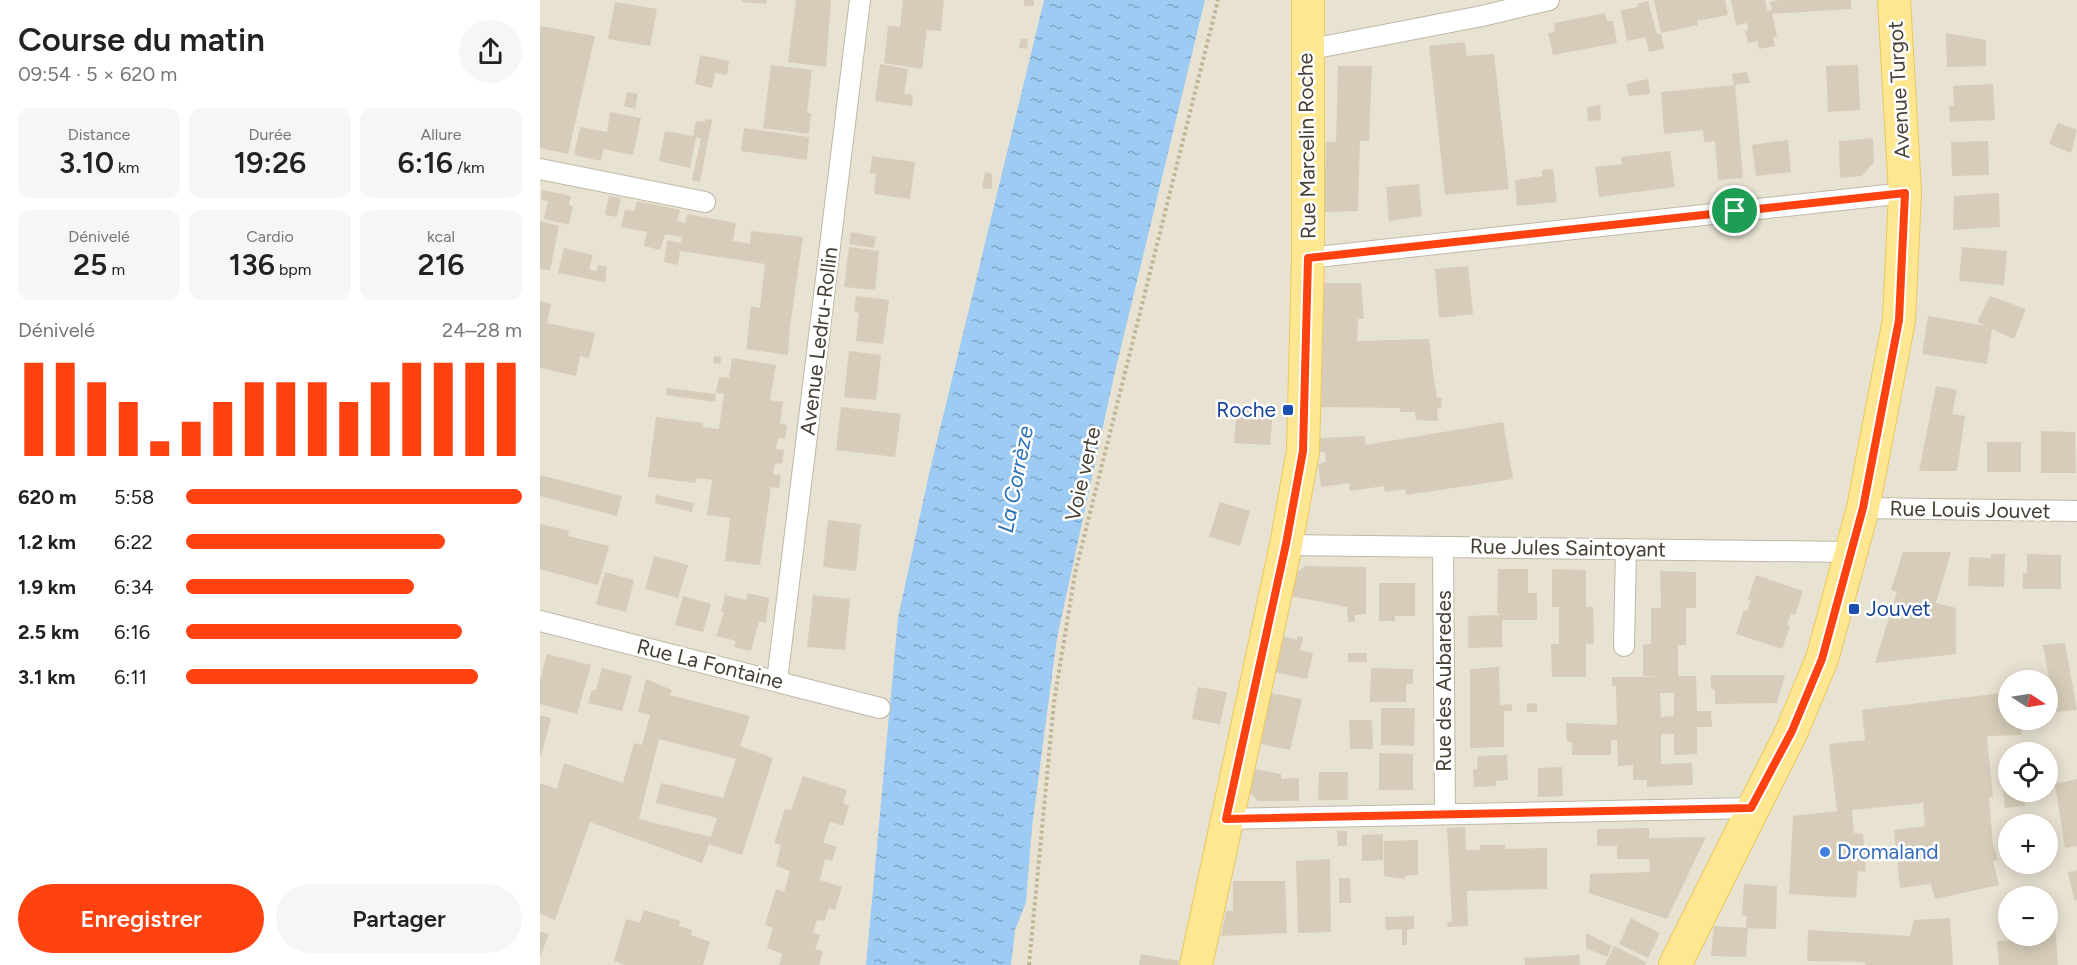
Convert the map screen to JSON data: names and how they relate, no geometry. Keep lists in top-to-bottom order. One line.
{"streets":{"main road":["Avenue Turgot","Rue Marcelin Roche"],"street":["Avenue Ledru-Rollin","Rue Louis Jouvet","Rue Jules Saintoyant","Rue La Fontaine","Rue des Aubaredes"],"path":["Voie verte"]},"crossings":[["Avenue Turgot","Rue Louis Jouvet"],["Avenue Turgot","Rue Jules Saintoyant"],["Rue Marcelin Roche","Rue Jules Saintoyant"],["Avenue Ledru-Rollin","Rue La Fontaine"],["Rue Jules Saintoyant","Rue des Aubaredes"]],"water":["La Corrèze"],"places":{"transit":["Roche","Jouvet"],"other":["Dromaland"]},"north":"right","page":{"heading":["Course du matin","09:54 · 5 × 620 m"],"stats":[["Distance","3.10 km"],["Durée","19:26"],["Allure","6:16 /km"],["Dénivelé","25 m"],["Cardio","136 bpm"],["kcal","216"]],"chart":["Dénivelé","24–28 m"],"list":[{"name":"620 m","note":"5:58"},{"name":"1.2 km","note":"6:22"},{"name":"1.9 km","note":"6:34"},{"name":"2.5 km","note":"6:16"},{"name":"3.1 km","note":"6:11"}],"map_buttons":["+","−"],"buttons":["Enregistrer","Partager"]}}
